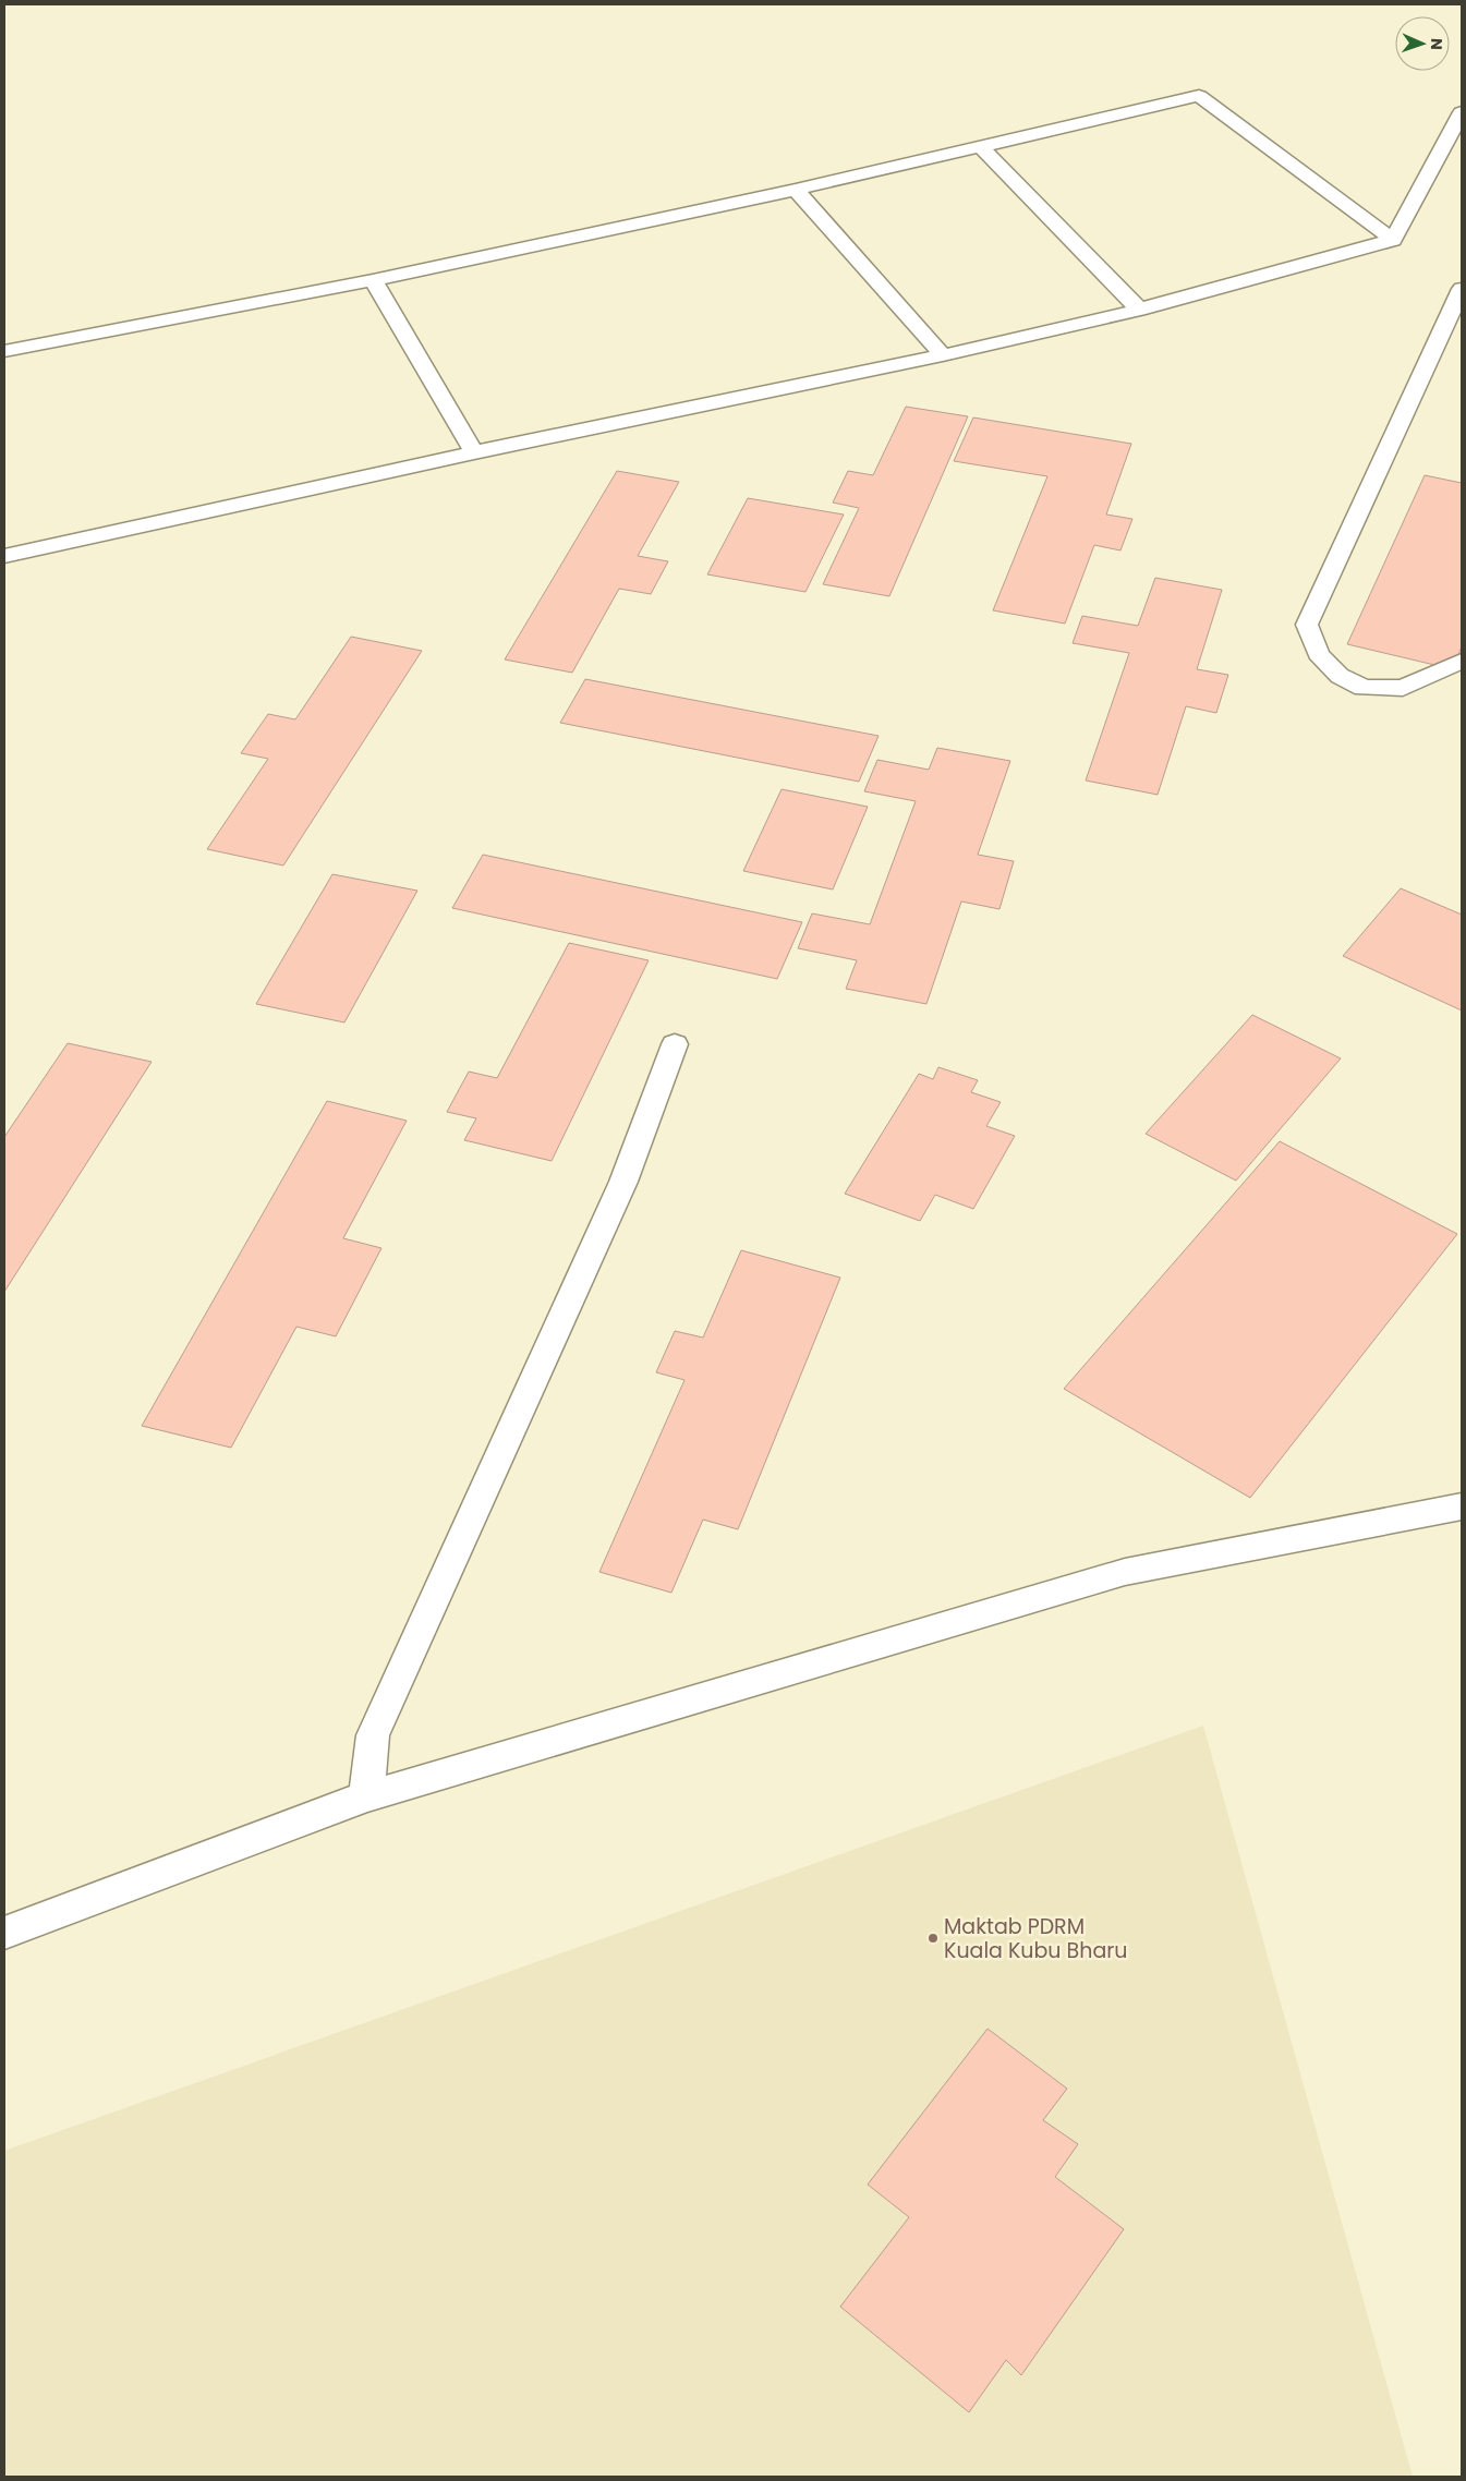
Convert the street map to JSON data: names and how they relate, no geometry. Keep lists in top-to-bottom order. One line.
{"places":["Maktab PDRM Kuala Kubu Bharu"],"north":"right"}
